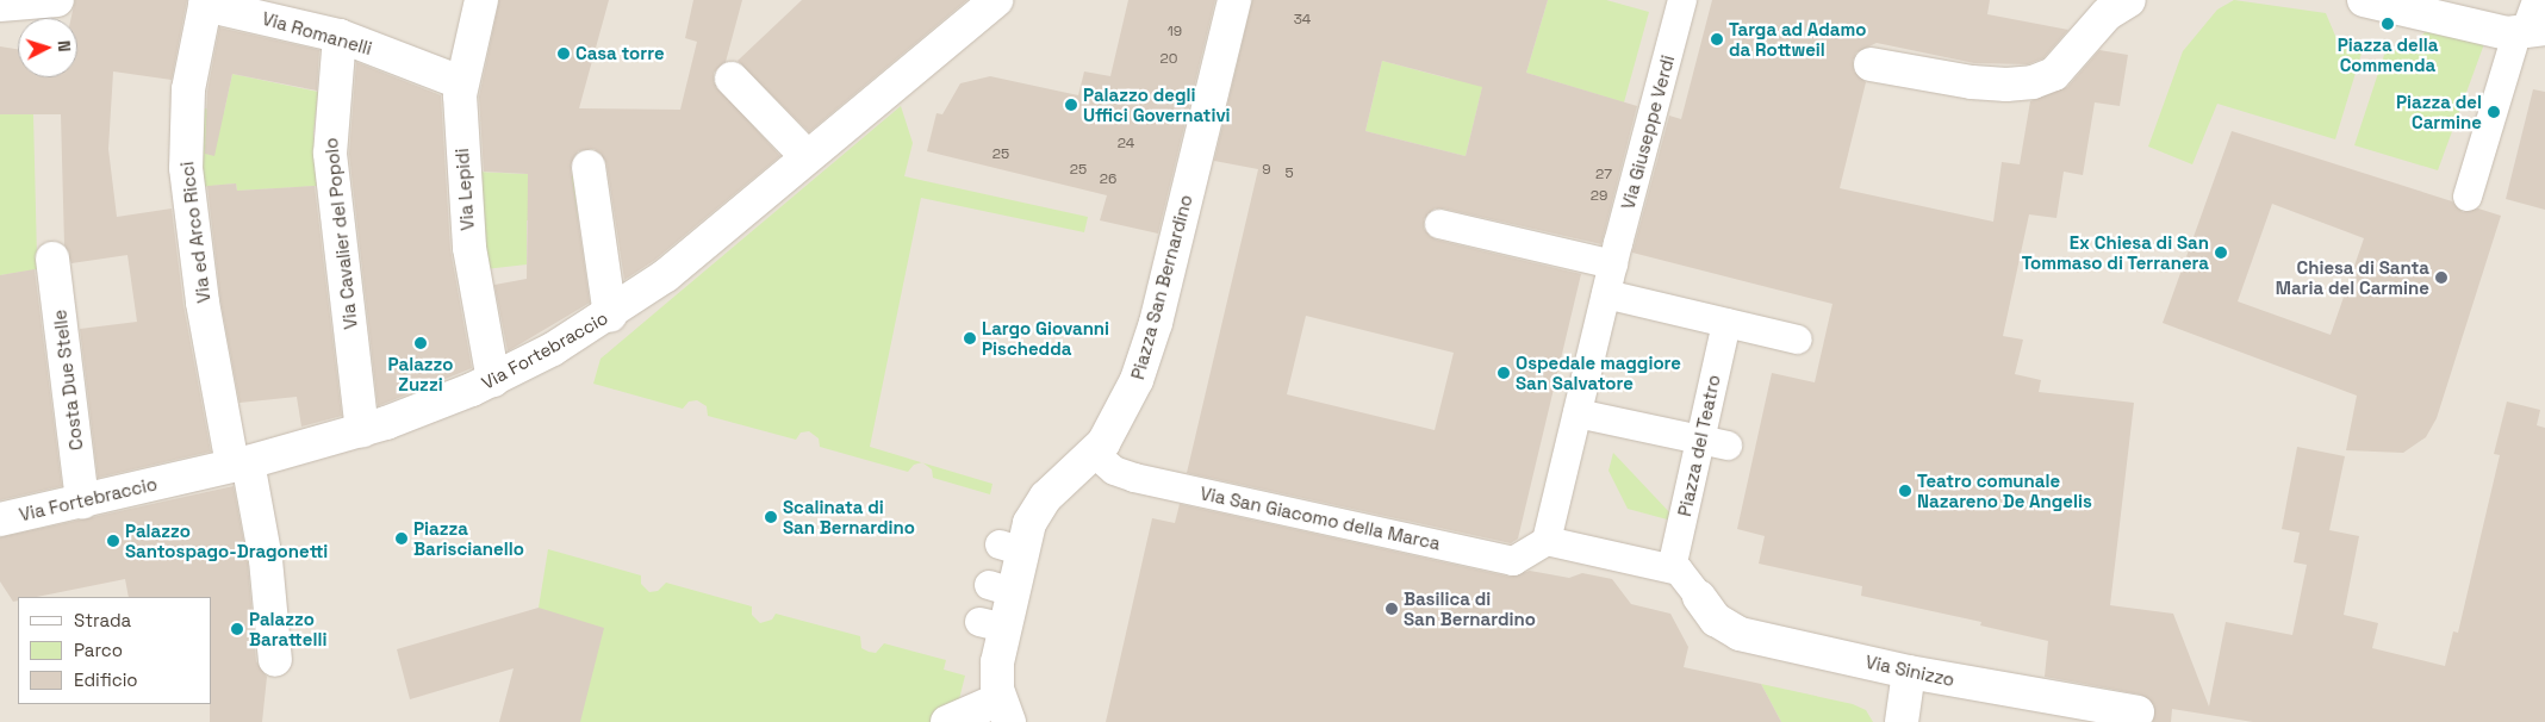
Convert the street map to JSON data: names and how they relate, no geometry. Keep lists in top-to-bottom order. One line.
{"streets":{"street":["Via Romanelli","Via Giuseppe Verdi","Via Lepidi","Via ed Arco Ricci","Via Cavalier del Popolo","Piazza San Bernardino","Via Fortebraccio","Costa Due Stelle","Piazza del Teatro","Via San Giacomo della Marca","Via Sinizzo"]},"crossings":[["Via Romanelli","Via Lepidi"],["Via Romanelli","Via ed Arco Ricci"],["Via Romanelli","Via Cavalier del Popolo"],["Via Lepidi","Via Fortebraccio"],["Via ed Arco Ricci","Via Fortebraccio"],["Via Cavalier del Popolo","Via Fortebraccio"],["Piazza San Bernardino","Via San Giacomo della Marca"],["Via Fortebraccio","Costa Due Stelle"]],"places":["Piazza della Commenda","Targa ad Adamo da Rottweil","Casa torre","Palazzo degli Uffici Governativi","Piazza del Carmine","Ex Chiesa di San Tommaso di Terranera","Chiesa di Santa Maria del Carmine","Largo Giovanni Pischedda","Palazzo Zuzzi","Ospedale maggiore San Salvatore","Teatro comunale Nazareno De Angelis","Scalinata di San Bernardino","Piazza Bariscianello","Palazzo Santospago-Dragonetti","Basilica di San Bernardino","Palazzo Barattelli"],"house_numbers":["34","19","20","24","25","25","9","5","27","26","29"],"legend":["Strada","Parco","Edificio"],"north":"right"}
